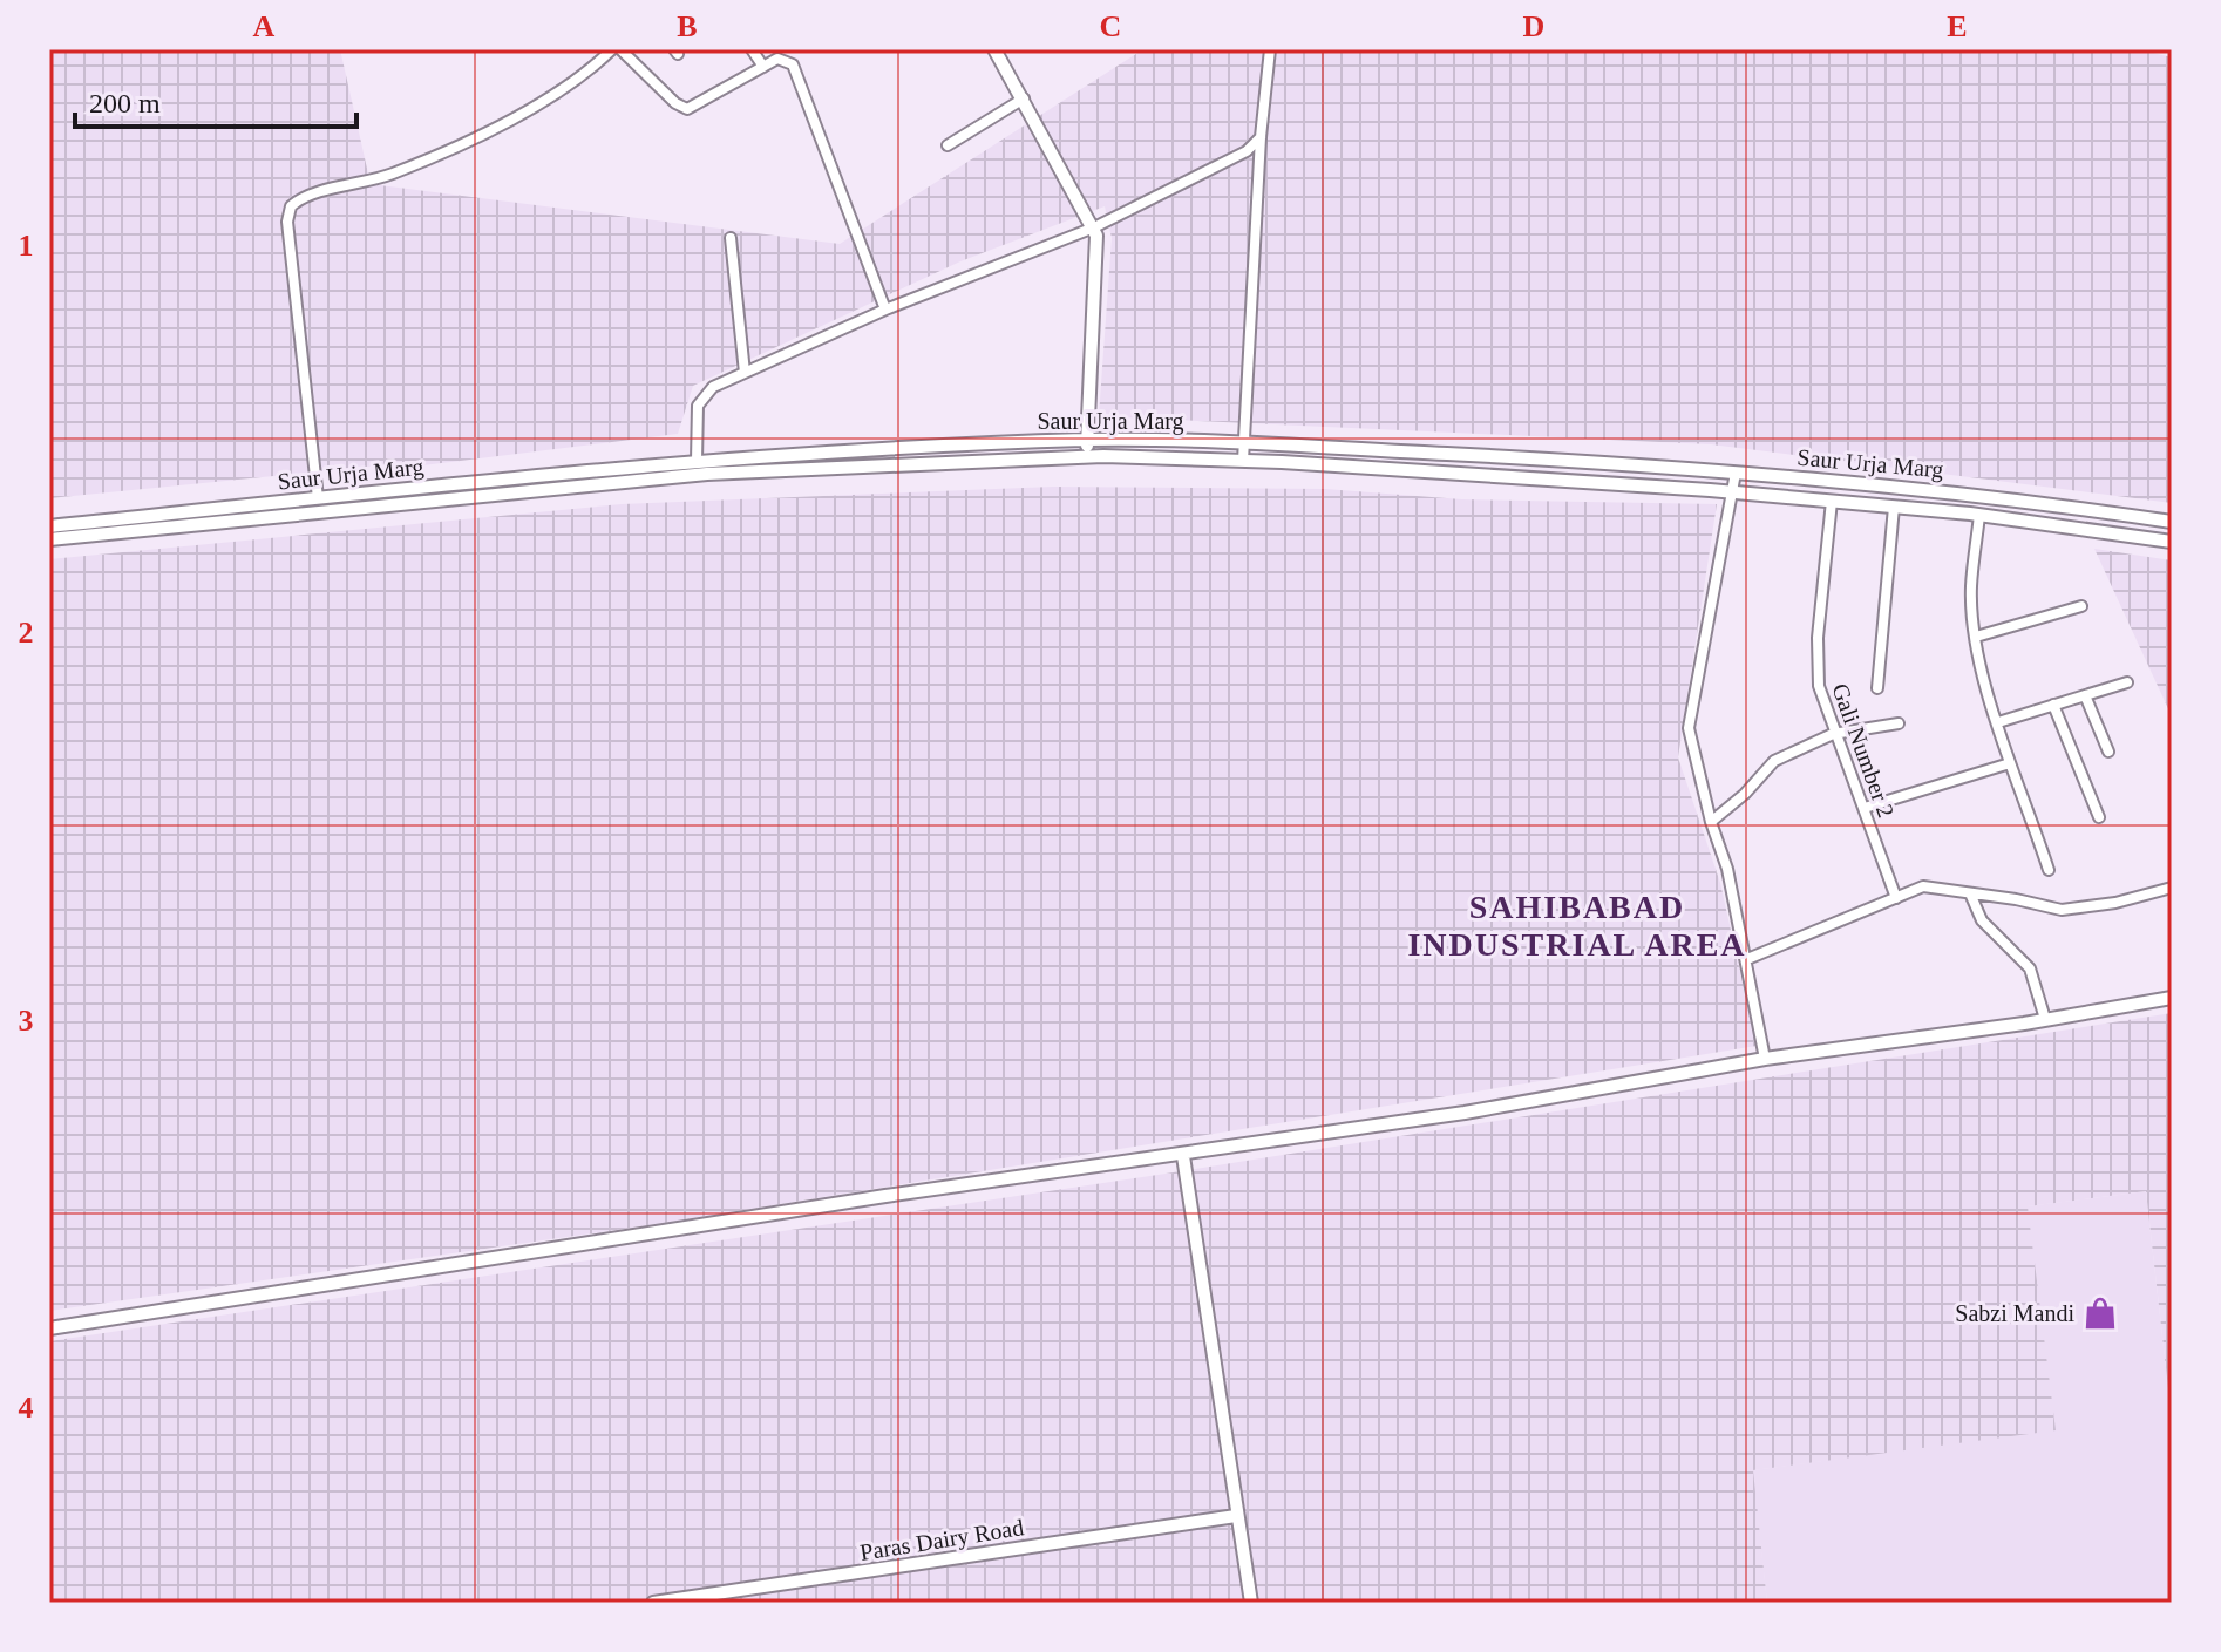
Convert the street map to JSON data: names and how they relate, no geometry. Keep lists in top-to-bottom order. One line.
{"streets":{"street":["Saur Urja Marg","Gali Number 2","Paras Dairy Road"]},"crossings":[["Saur Urja Marg","Gali Number 2"]],"districts":["SAHIBABAD INDUSTRIAL AREA"],"places":{"shop":["Sabzi Mandi"]},"scale_bar":"200 m","grid":{"columns":["A","B","C","D","E"],"rows":["1","2","3","4"]}}
